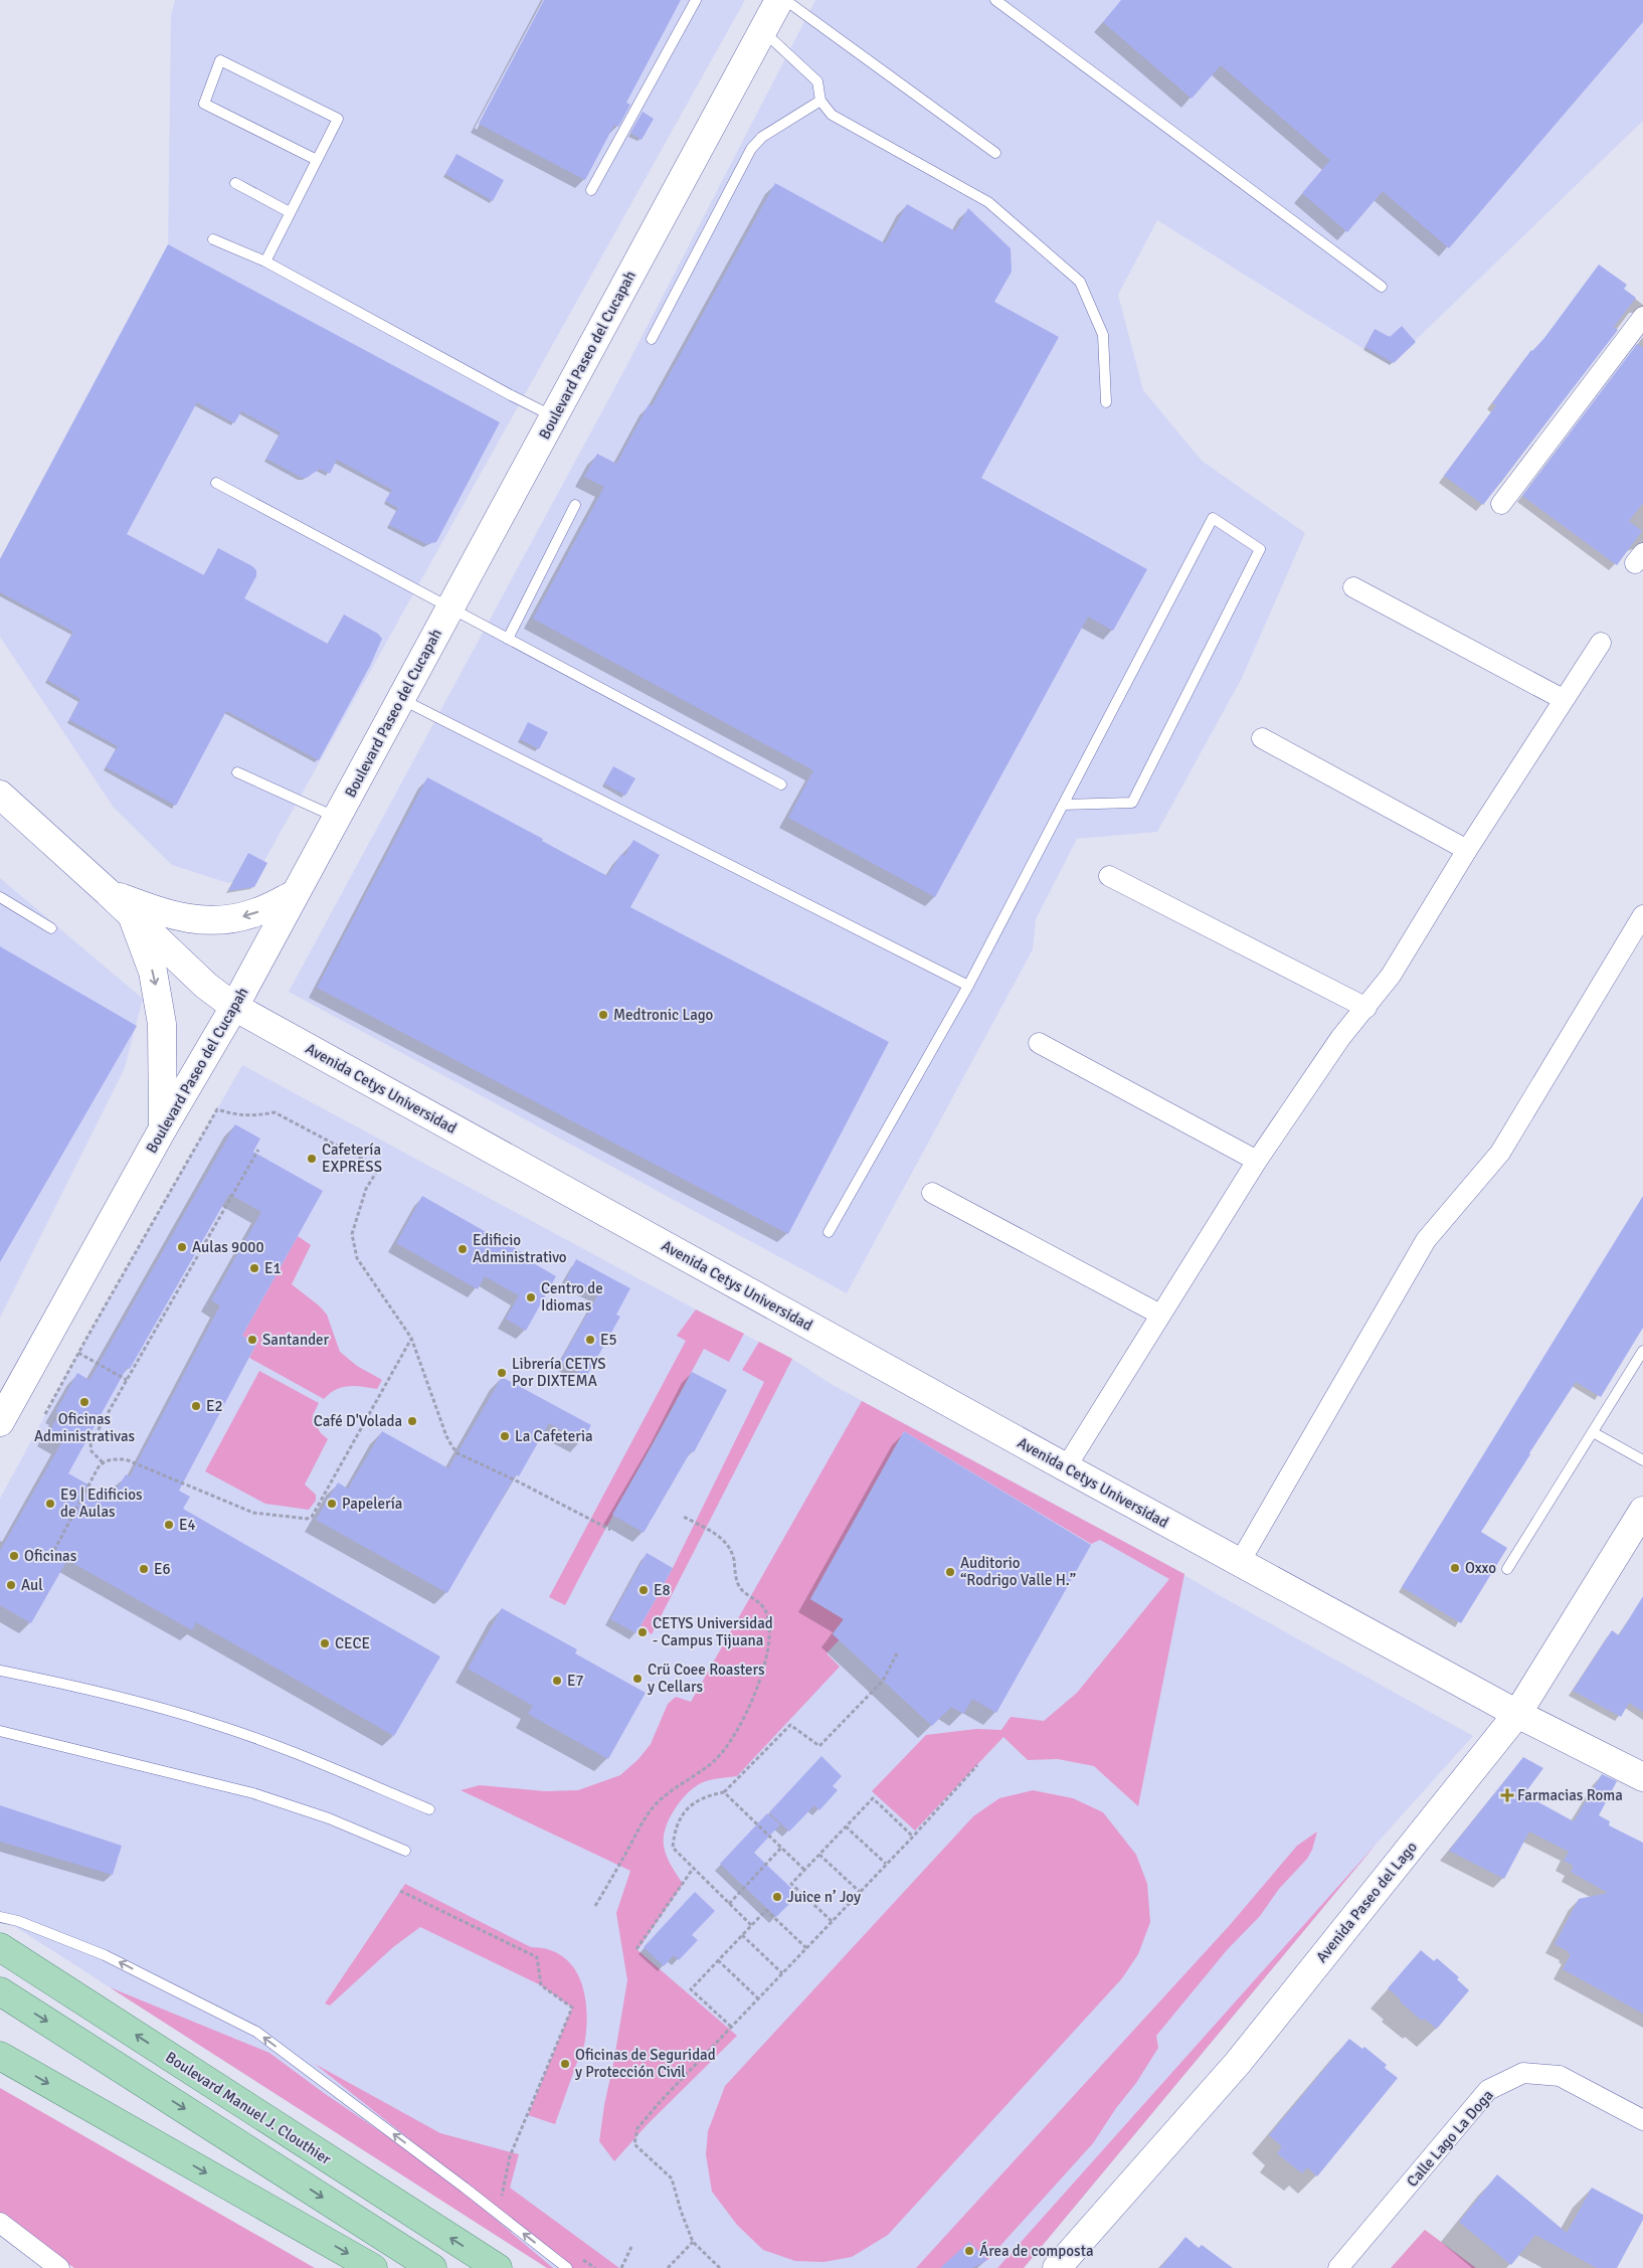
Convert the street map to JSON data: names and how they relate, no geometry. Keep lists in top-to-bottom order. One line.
{"streets":{"main road":["Boulevard Paseo del Cucapah","Avenida Cetys Universidad","Avenida Paseo del Lago","Boulevard Manuel J. Clouthier"],"street":["Calle Lago La Doga"]},"crossings":[["Boulevard Paseo del Cucapah","Avenida Cetys Universidad"],["Avenida Cetys Universidad","Avenida Paseo del Lago"]],"places":{"other":["Medtronic Lago","Cafetería EXPRESS","Aulas 9000","Edificio Administrativo","E1","Centro de Idiomas","Santander","E5","Librería CETYS Por DIXTEMA","Oficinas Administrativas","E2","Café D'Volada","La Cafeteria","E9 | Edificios de Aulas","Papelería","E4","Oficinas","Oxxo","E6","Auditorio “Rodrigo Valle H.”","Aul","E8","CETYS Universidad - Campus Tijuana","CECE","Crü Coee Roasters y Cellars","E7","Juice n’ Joy","Oficinas de Seguridad y Protección Civil","Área de composta"],"health":["Farmacias Roma"]}}
